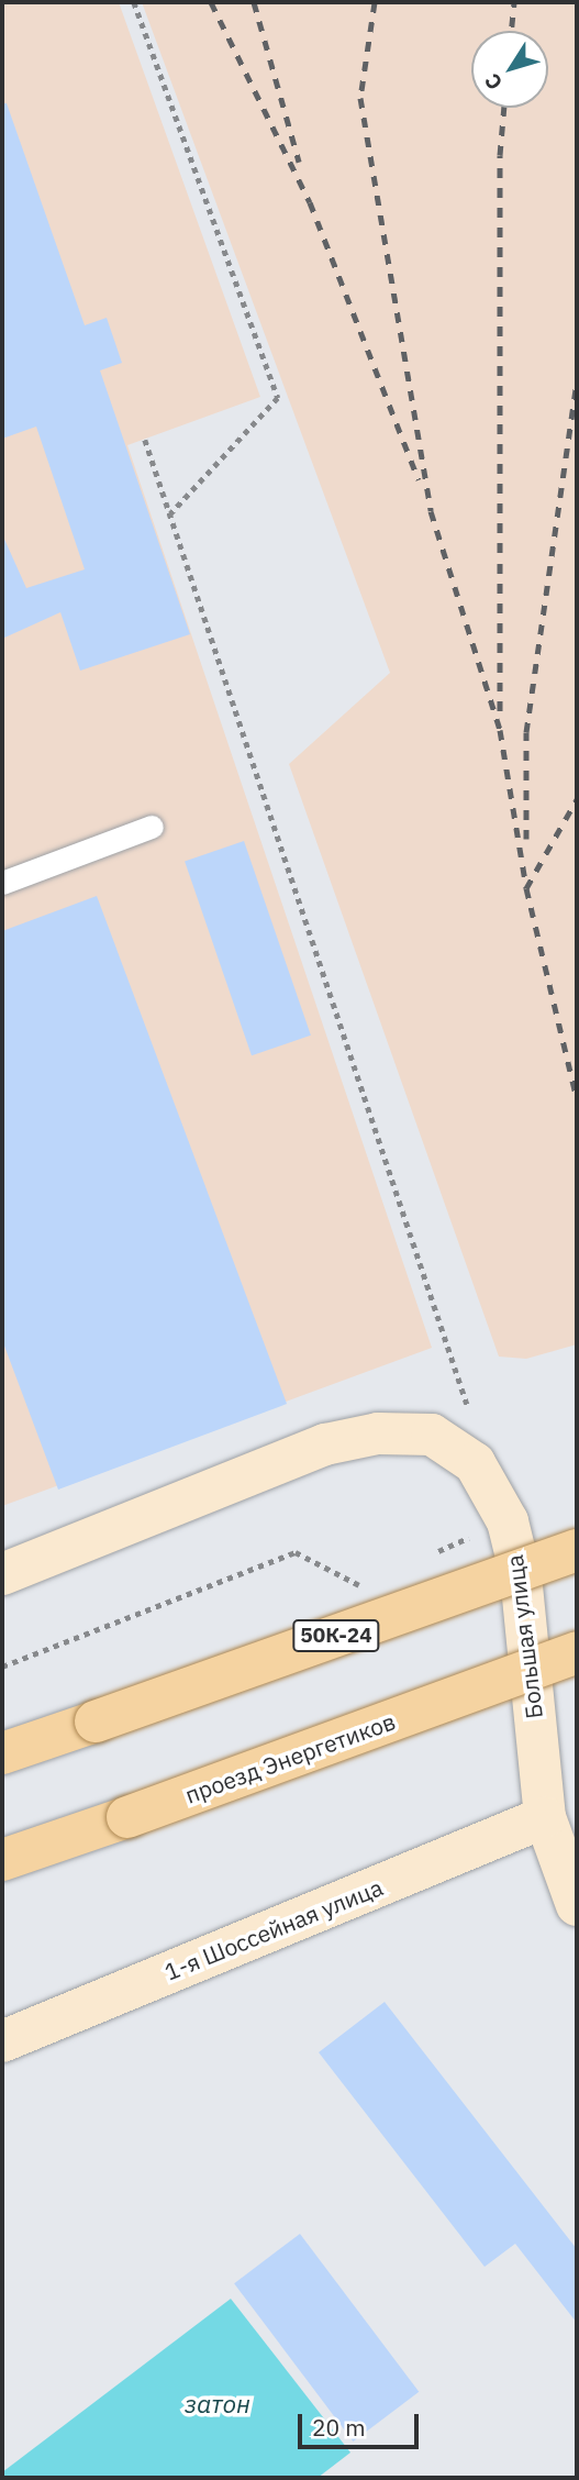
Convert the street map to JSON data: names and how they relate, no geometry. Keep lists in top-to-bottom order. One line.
{"streets":{"main road":["50К-24","Большая улица","проезд Энергетиков","1-я Шоссейная улица"]},"crossings":[["Большая улица","1-я Шоссейная улица"]],"water":["затон"],"scale_bar":"20 m","north":"bottom left"}
